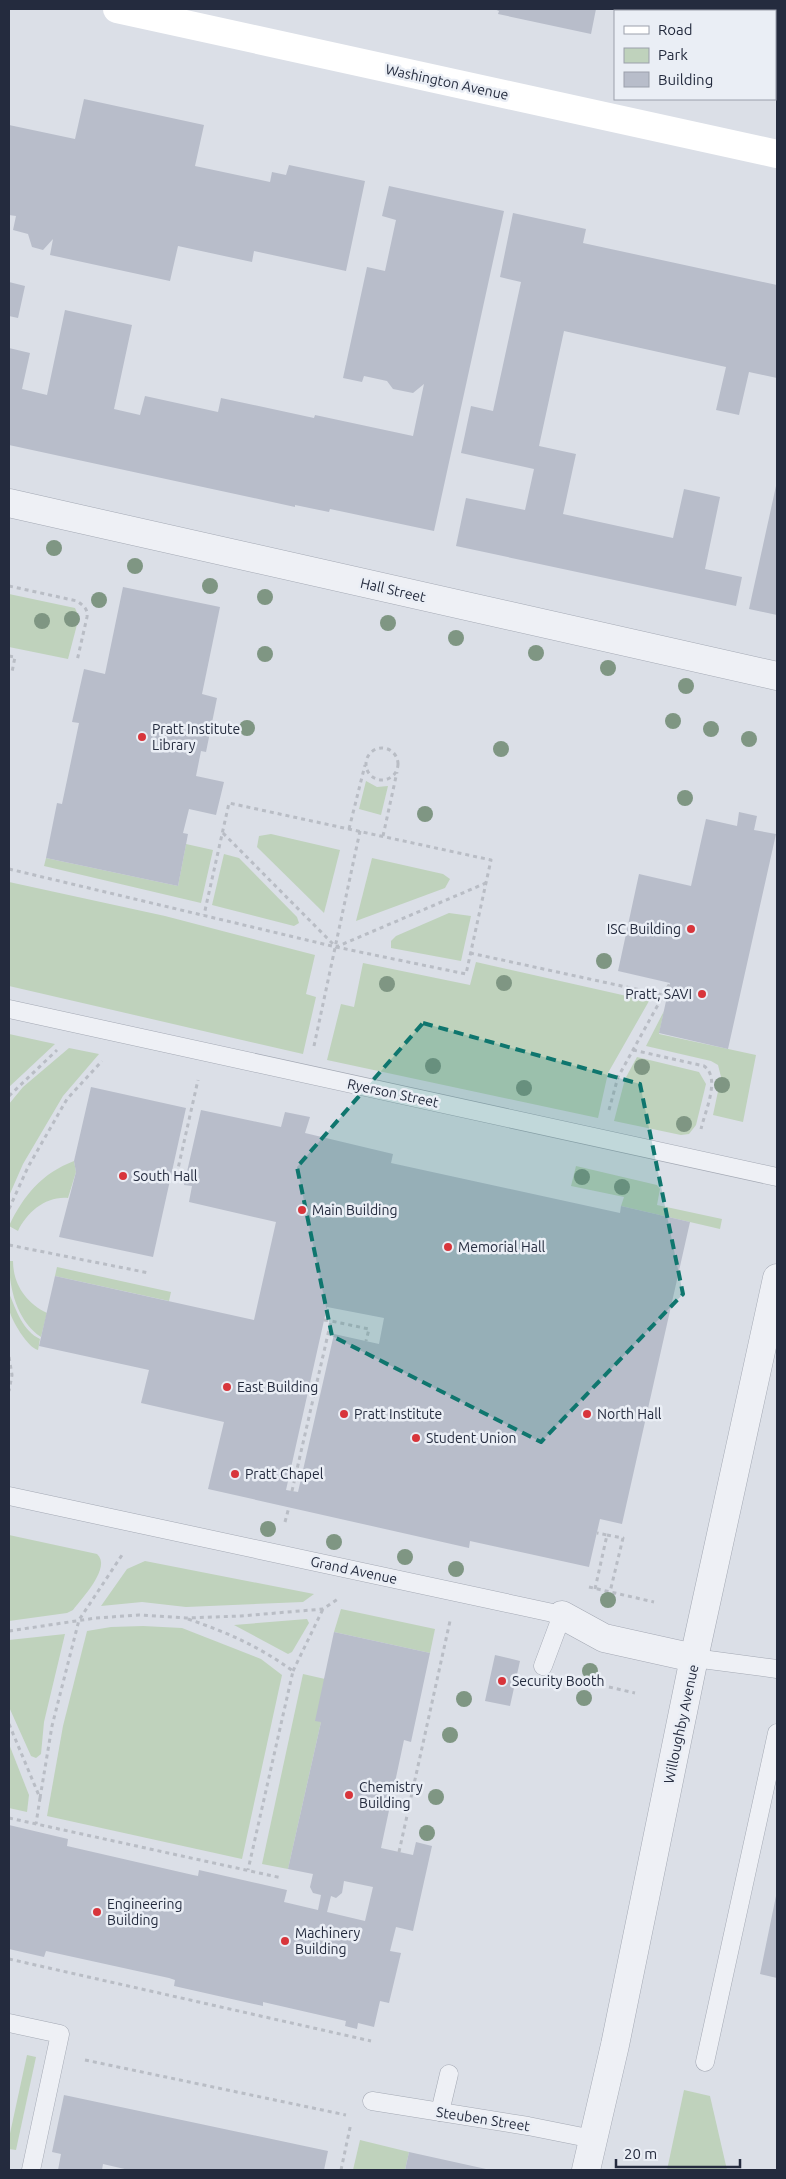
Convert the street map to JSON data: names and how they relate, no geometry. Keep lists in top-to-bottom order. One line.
{"streets":{"main road":["Washington Avenue"],"street":["Hall Street","Grand Avenue","Willoughby Avenue"],"lane":["Ryerson Street","Steuben Street"]},"crossings":[["Grand Avenue","Willoughby Avenue"],["Willoughby Avenue","Steuben Street"]],"places":["Pratt Institute Library","ISC Building","Pratt, SAVI","South Hall","Main Building","Memorial Hall","East Building","Pratt Institute","North Hall","Student Union","Pratt Chapel","Security Booth","Chemistry Building","Engineering Building","Machinery Building"],"legend":["Road","Park","Building"],"scale_bar":"20 m"}
